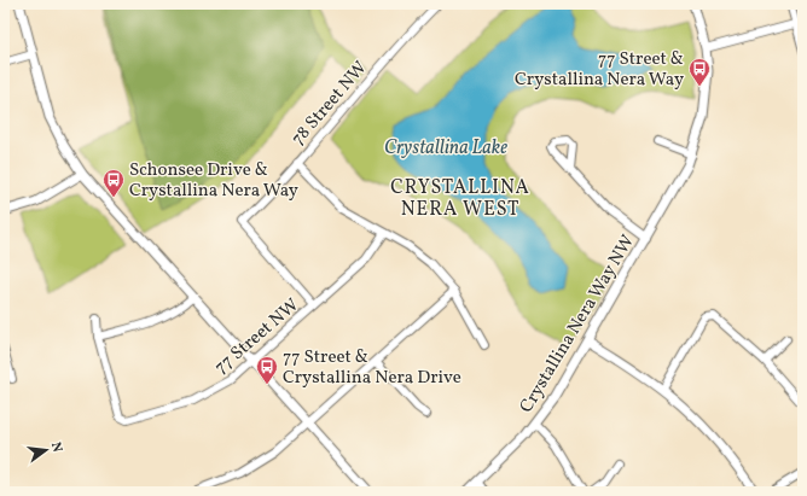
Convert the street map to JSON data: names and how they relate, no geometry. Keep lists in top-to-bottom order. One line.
{"streets":{"street":["78 Street NW","Crystallina Nera Way NW","77 Street NW"]},"crossings":[["78 Street NW","77 Street NW"]],"districts":["CRYSTALLINA NERA WEST"],"water":["Crystallina Lake"],"places":{"bus stop":["77 Street & Crystallina Nera Way","Schonsee Drive & Crystallina Nera Way","77 Street & Crystallina Nera Drive"]},"north":"right"}
